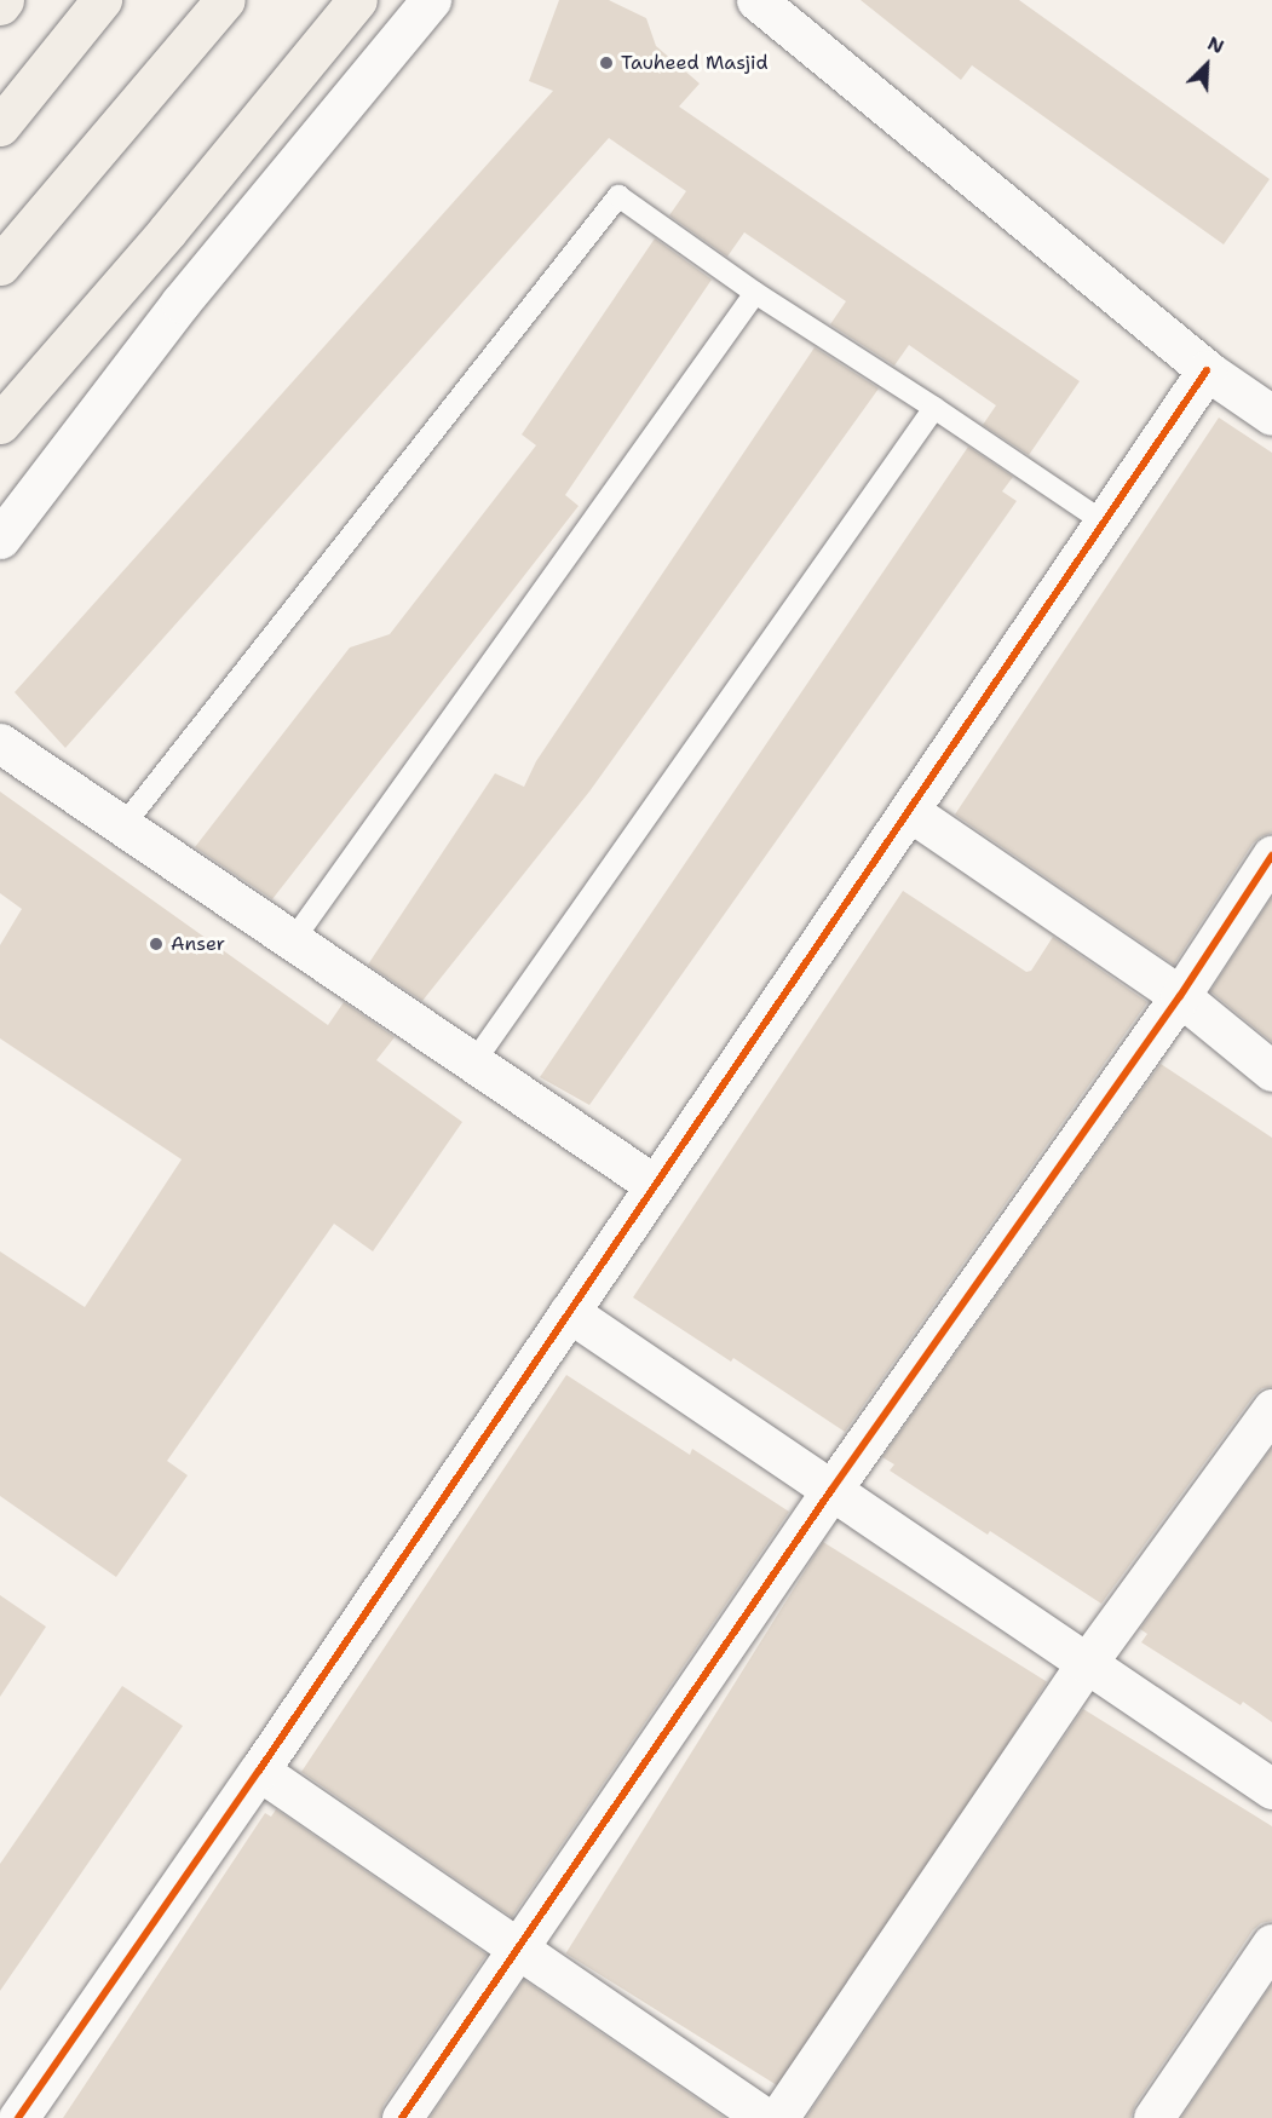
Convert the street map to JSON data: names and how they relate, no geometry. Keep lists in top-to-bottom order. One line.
{"places":["Tauheed Masjid","Anser"],"north":"top right"}
